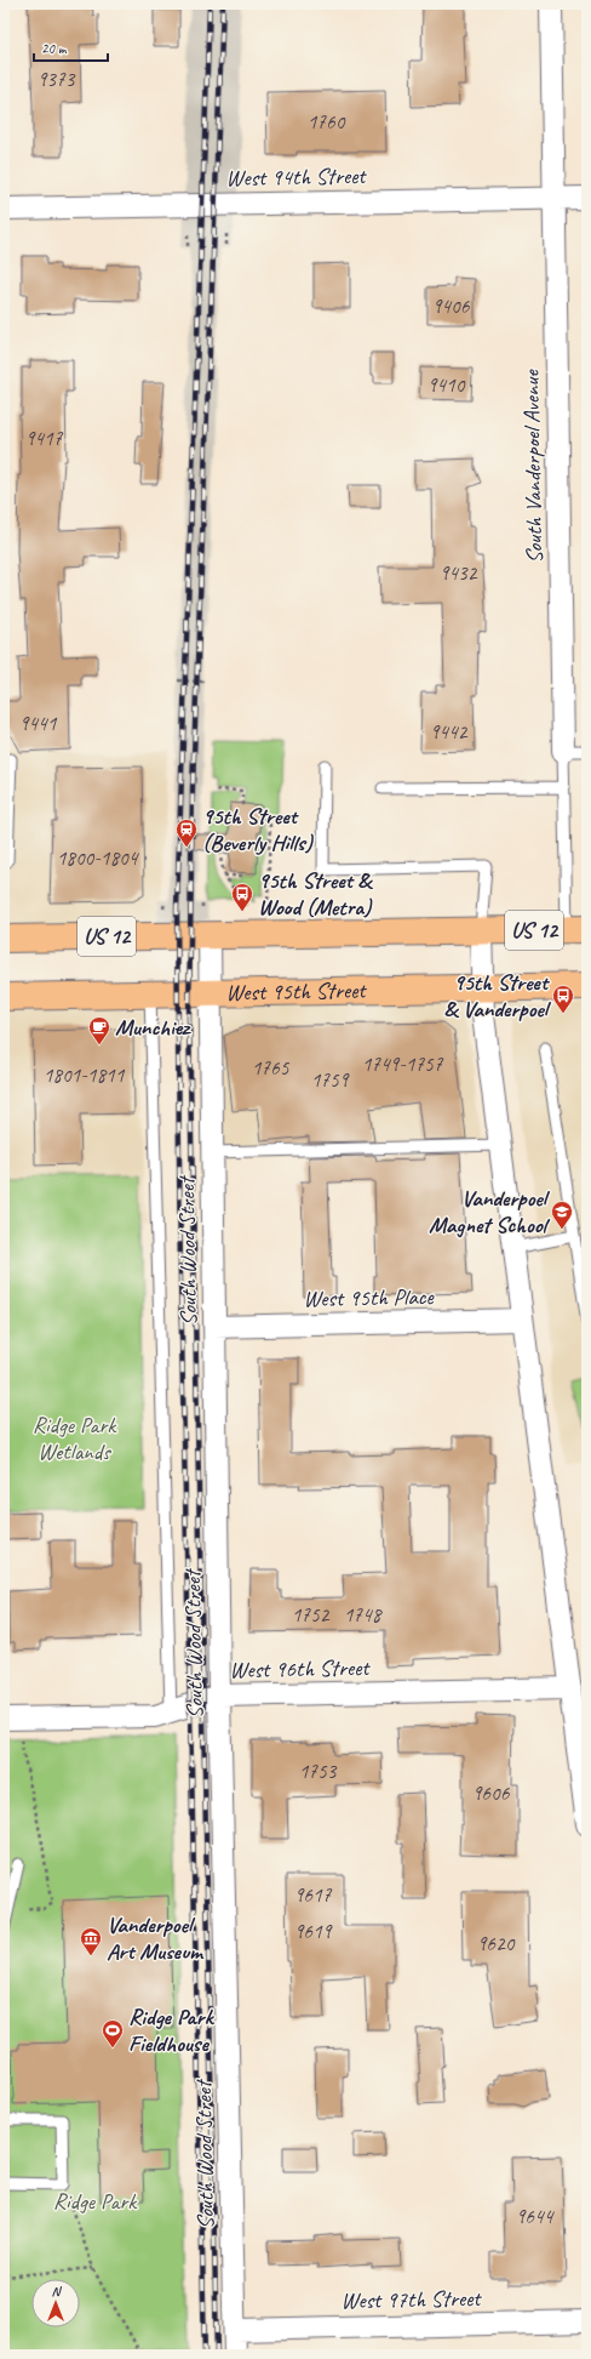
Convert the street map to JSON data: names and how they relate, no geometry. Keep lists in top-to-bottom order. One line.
{"streets":{"main road":["US 12","West 95th Street"],"street":["West 94th Street","South Vanderpoel Avenue","South Wood Street","West 95th Place","West 96th Street","West 97th Street"]},"crossings":[["West 94th Street","South Vanderpoel Avenue"],["South Vanderpoel Avenue","US 12"],["US 12","South Wood Street"],["West 95th Street","South Wood Street"],["South Wood Street","West 95th Place"],["South Wood Street","West 96th Street"],["South Wood Street","West 97th Street"]],"parks":["Ridge Park Wetlands","Ridge Park"],"places":{"station":["95th Street (Beverly Hills)"],"bus stop":["95th Street & Wood (Metra)","95th Street & Vanderpoel"],"cafe":["Munchiez"],"school or university":["Vanderpoel Magnet School"],"museum":["Vanderpoel Art Museum"],"sports":["Ridge Park Fieldhouse"]},"house_numbers":["9373","1760","9406","9410","9417","9432","9441","9442","1800-1804","1749-1757","1765","1801-1811","1759","1752","1748","1753","9606","9617","9619","9620","9644"],"scale_bar":"20 m","north":"top"}
